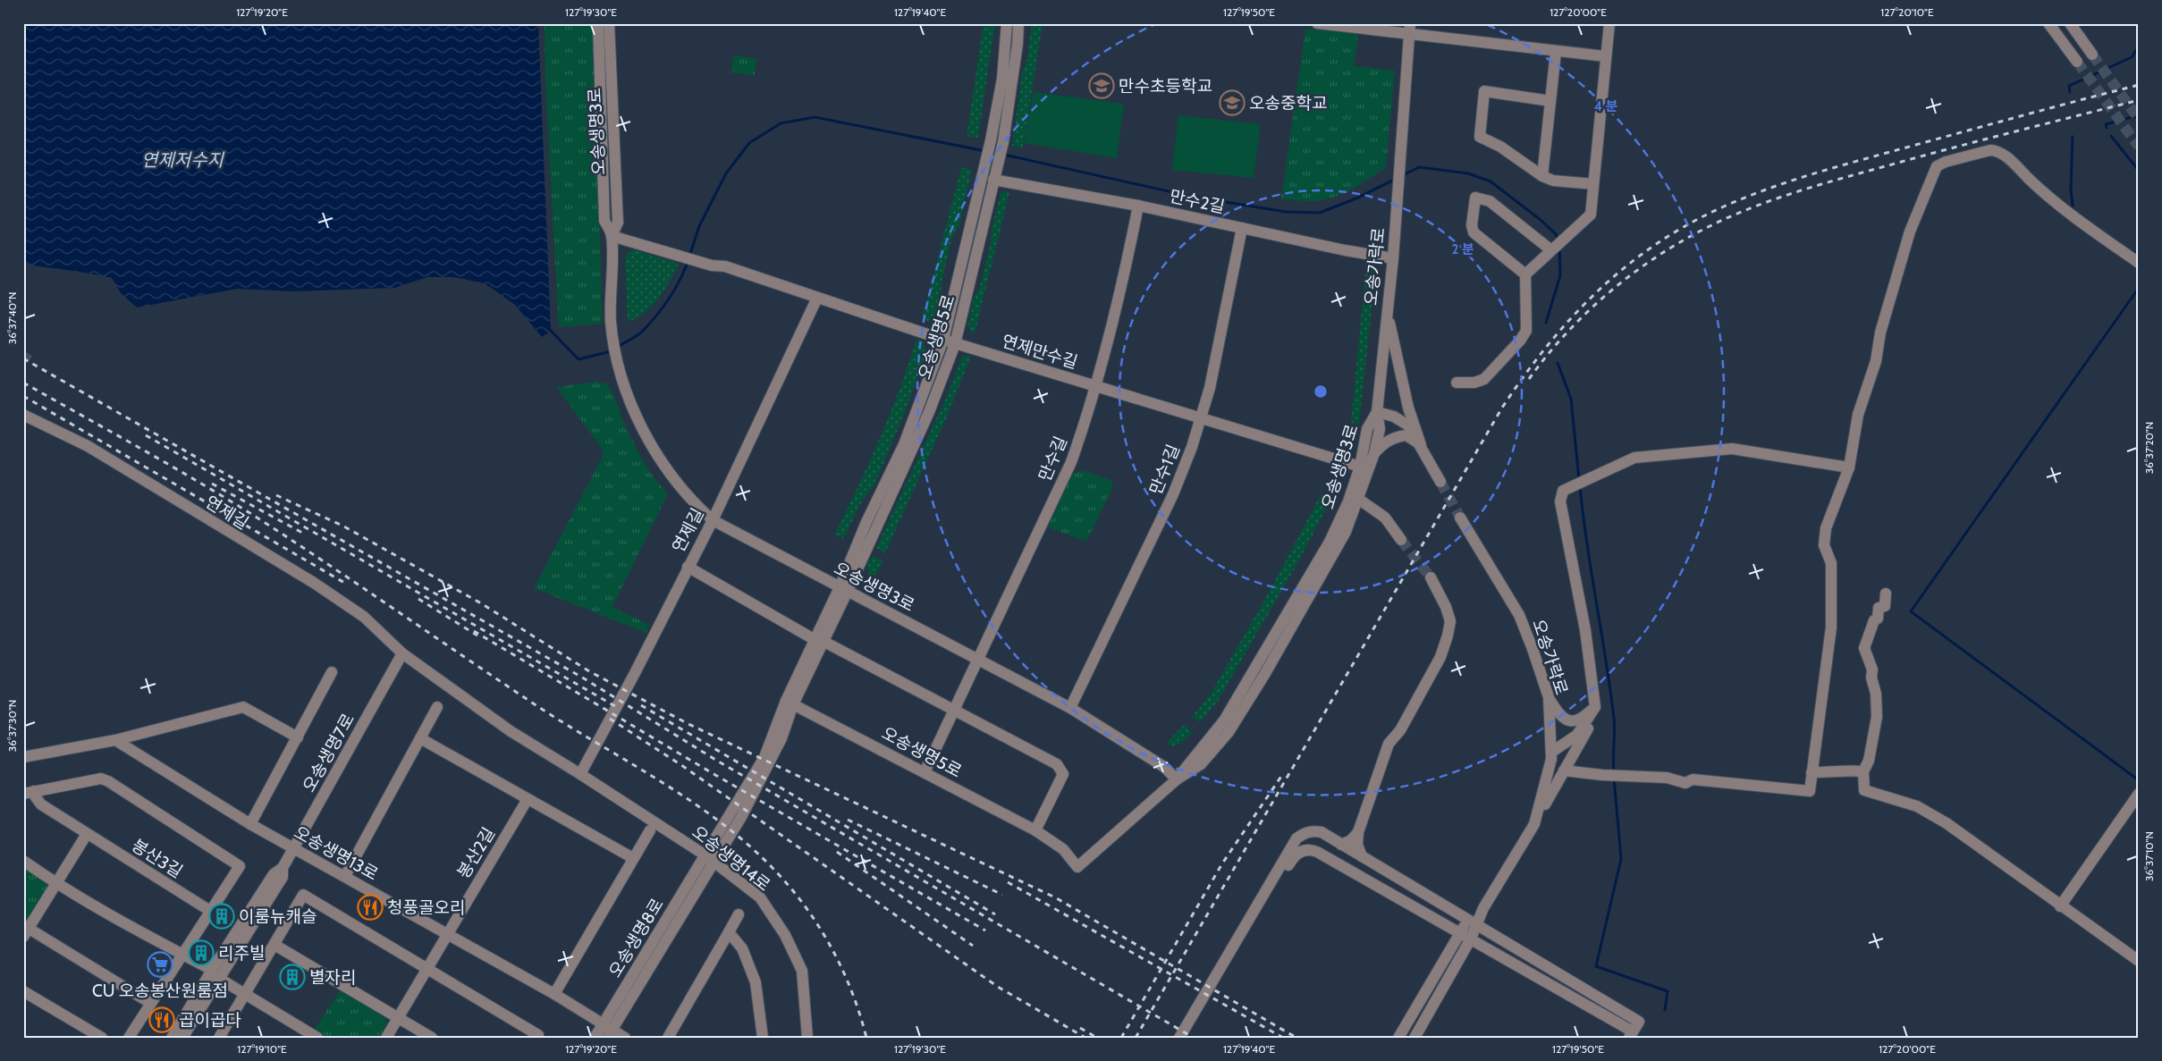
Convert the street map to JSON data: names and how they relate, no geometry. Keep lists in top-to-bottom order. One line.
{"streets":{"street":["오송생명3로","만수2길","오송가락로","오송생명5로","연제만수길","만수길","만수1길","연제길","오송생명7로","오송생명13로","봉산2길","봉산3길","오송생명14로","오송생명8로"]},"crossings":[["오송생명3로","오송가락로"],["오송생명3로","오송생명5로"],["오송생명3로","연제만수길"],["오송생명3로","만수길"],["오송생명3로","만수1길"],["오송생명3로","연제길"],["만수2길","오송가락로"],["만수2길","오송생명5로"],["만수2길","만수길"],["만수2길","만수1길"],["오송생명5로","연제만수길"],["오송생명5로","만수길"],["오송생명5로","오송생명8로"],["연제만수길","만수길"],["연제만수길","만수1길"],["연제만수길","연제길"],["연제길","오송생명7로"],["연제길","오송생명14로"],["오송생명7로","오송생명13로"],["오송생명13로","봉산2길"],["오송생명13로","오송생명8로"],["오송생명14로","오송생명8로"]],"water":["연제저수지"],"places":{"school or university":["만수초등학교","오송중학교"],"restaurant":["청풍골오리","곱이곱다"],"building":["이룸뉴캐슬","리주빌","별자리"],"supermarket":["CU 오송봉산원룸점"]},"coordinates":["127°19'20\"E","127°19'30\"E","127°19'40\"E","127°19'50\"E","127°20'00\"E","127°20'10\"E","36°37'40\"N","36°37'20\"N","36°37'30\"N","36°37'10\"N","127°19'10\"E"],"rings":["4 분","2 분"]}
